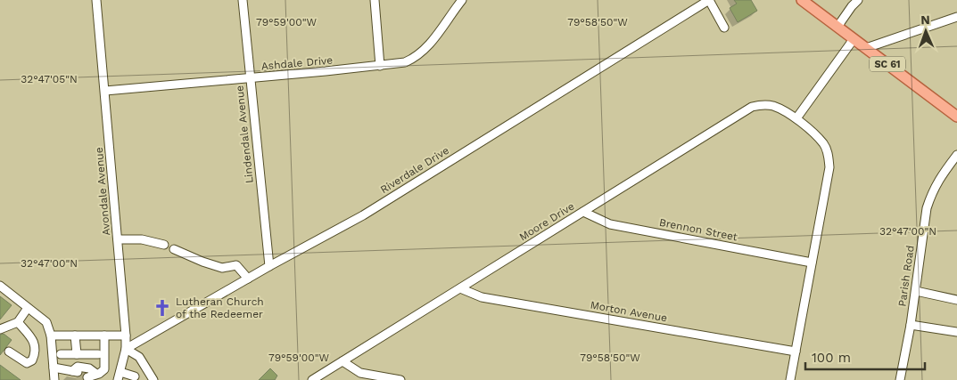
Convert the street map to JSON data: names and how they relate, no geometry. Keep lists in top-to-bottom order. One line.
{"streets":{"main road":["SC 61"],"street":["Ashdale Drive","Lindendale Avenue","Riverdale Drive","Avondale Avenue","Moore Drive","Brennon Street","Parish Road","Morton Avenue"]},"crossings":[["Ashdale Drive","Lindendale Avenue"],["Ashdale Drive","Avondale Avenue"],["Lindendale Avenue","Riverdale Drive"],["Riverdale Drive","Avondale Avenue"],["Moore Drive","Brennon Street"],["Moore Drive","Morton Avenue"]],"places":{"church":["Lutheran Church of the Redeemer"]},"scale_bar":"100 m","north":"top","coordinates":["79°59'00\"W","79°58'50\"W","32°47'05\"N","32°47'00\"N"]}
